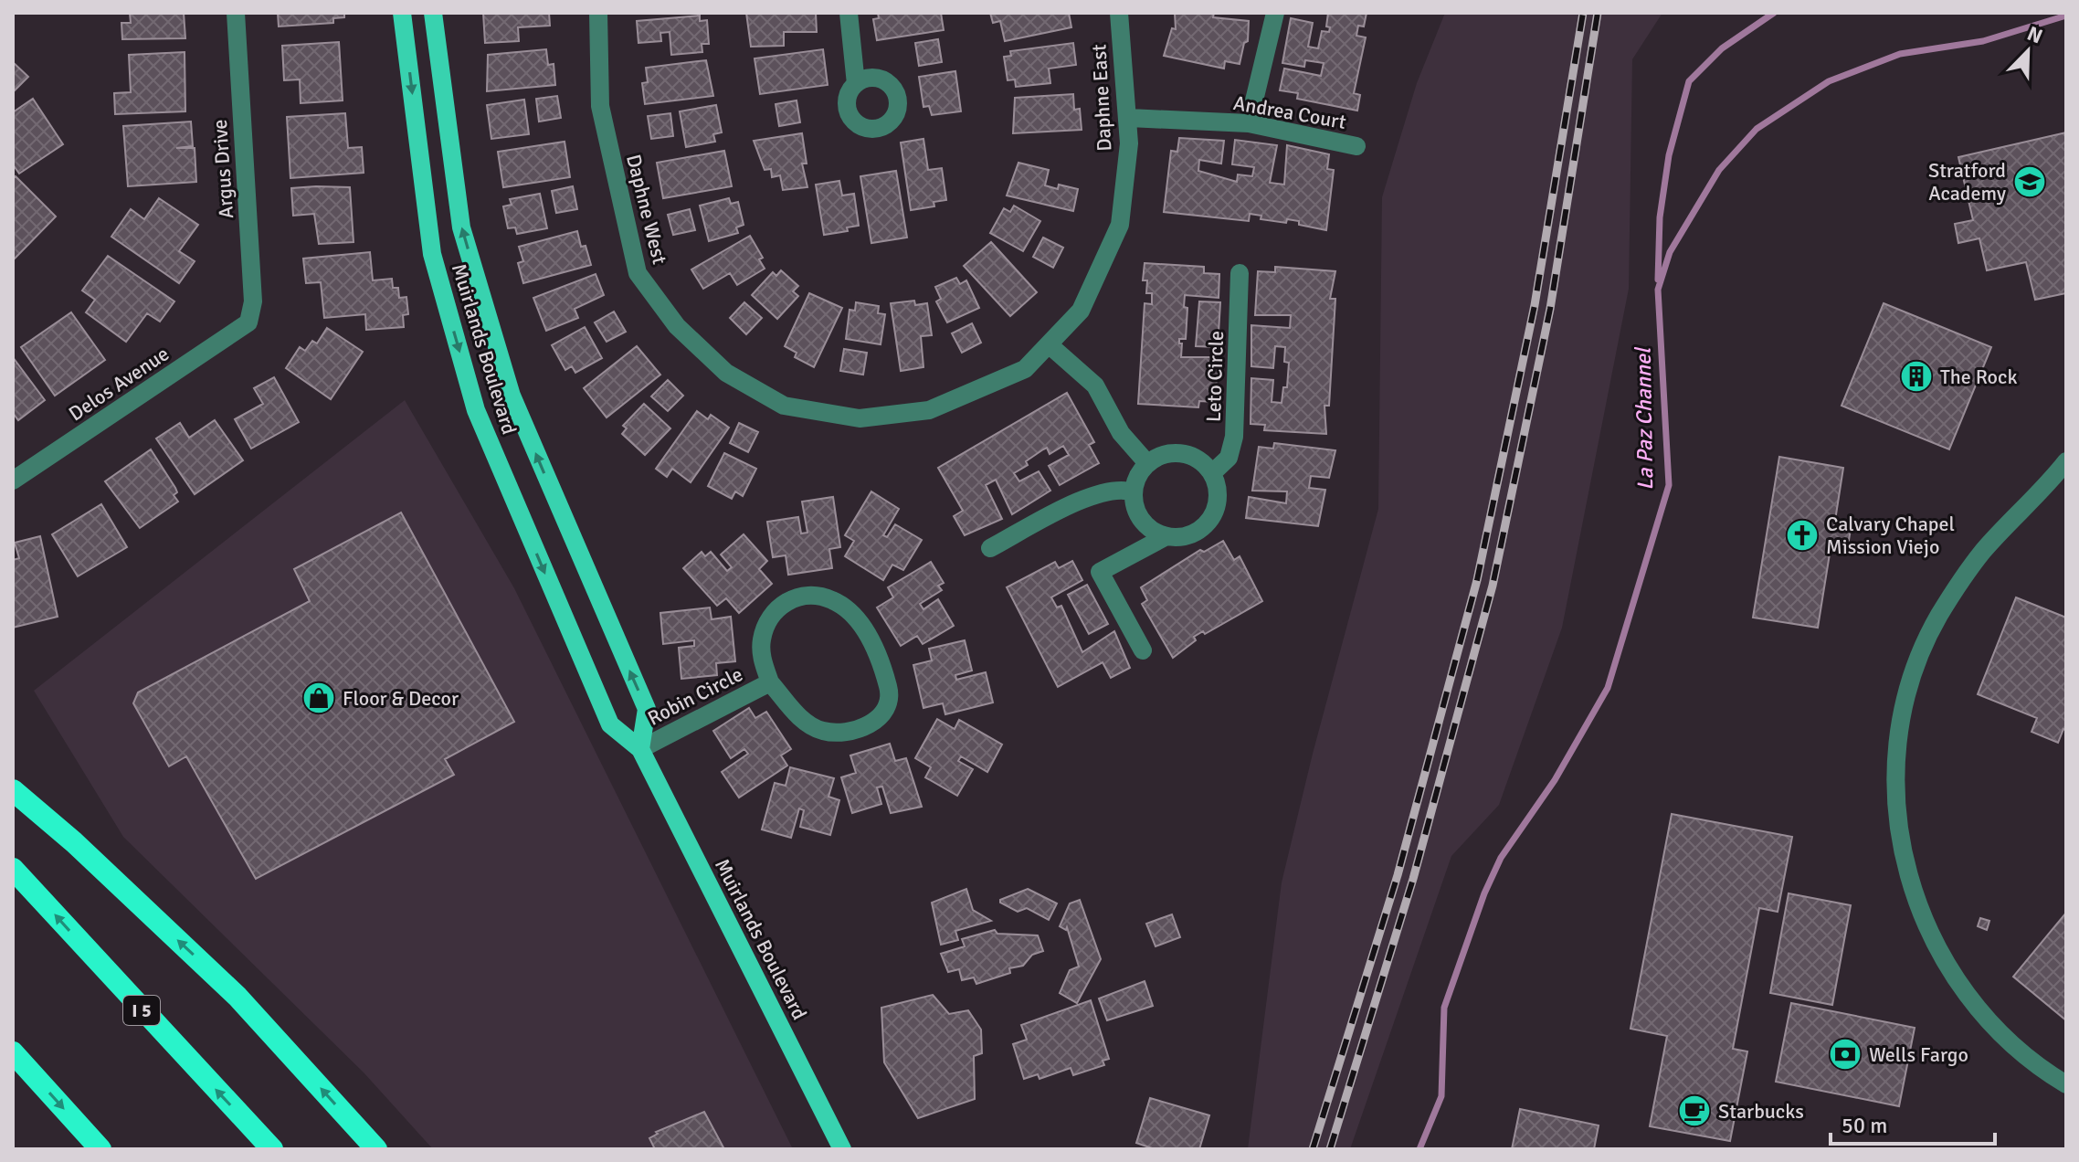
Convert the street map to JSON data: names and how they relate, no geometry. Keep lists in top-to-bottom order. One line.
{"streets":{"highway":["I 5"],"main road":["Muirlands Boulevard"],"street":["Daphne East","Andrea Court","Argus Drive","Daphne West","Leto Circle","Delos Avenue","Robin Circle"]},"crossings":[["Daphne East","Andrea Court"],["Daphne East","Daphne West"],["Argus Drive","Delos Avenue"],["Muirlands Boulevard","Robin Circle"]],"water":["La Paz Channel"],"places":{"school or university":["Stratford Academy"],"building":["The Rock"],"church":["Calvary Chapel Mission Viejo"],"shop":["Floor & Decor"],"bank":["Wells Fargo"],"cafe":["Starbucks"]},"scale_bar":"50 m","north":"top right"}
